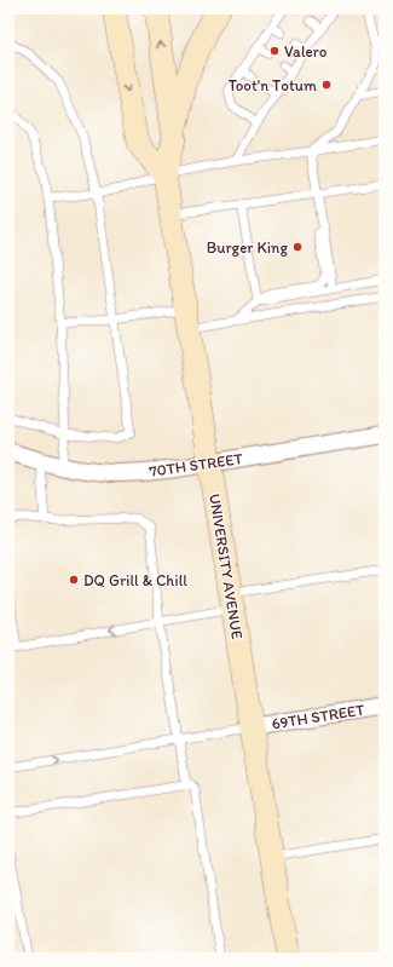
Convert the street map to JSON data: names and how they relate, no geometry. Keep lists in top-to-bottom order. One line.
{"streets":{"main road":["UNIVERSITY AVENUE"],"street":["70TH STREET","69TH STREET"]},"crossings":[["70TH STREET","UNIVERSITY AVENUE"],["UNIVERSITY AVENUE","69TH STREET"]],"places":["Valero","Toot'n Totum","Burger King","DQ Grill & Chill"]}
